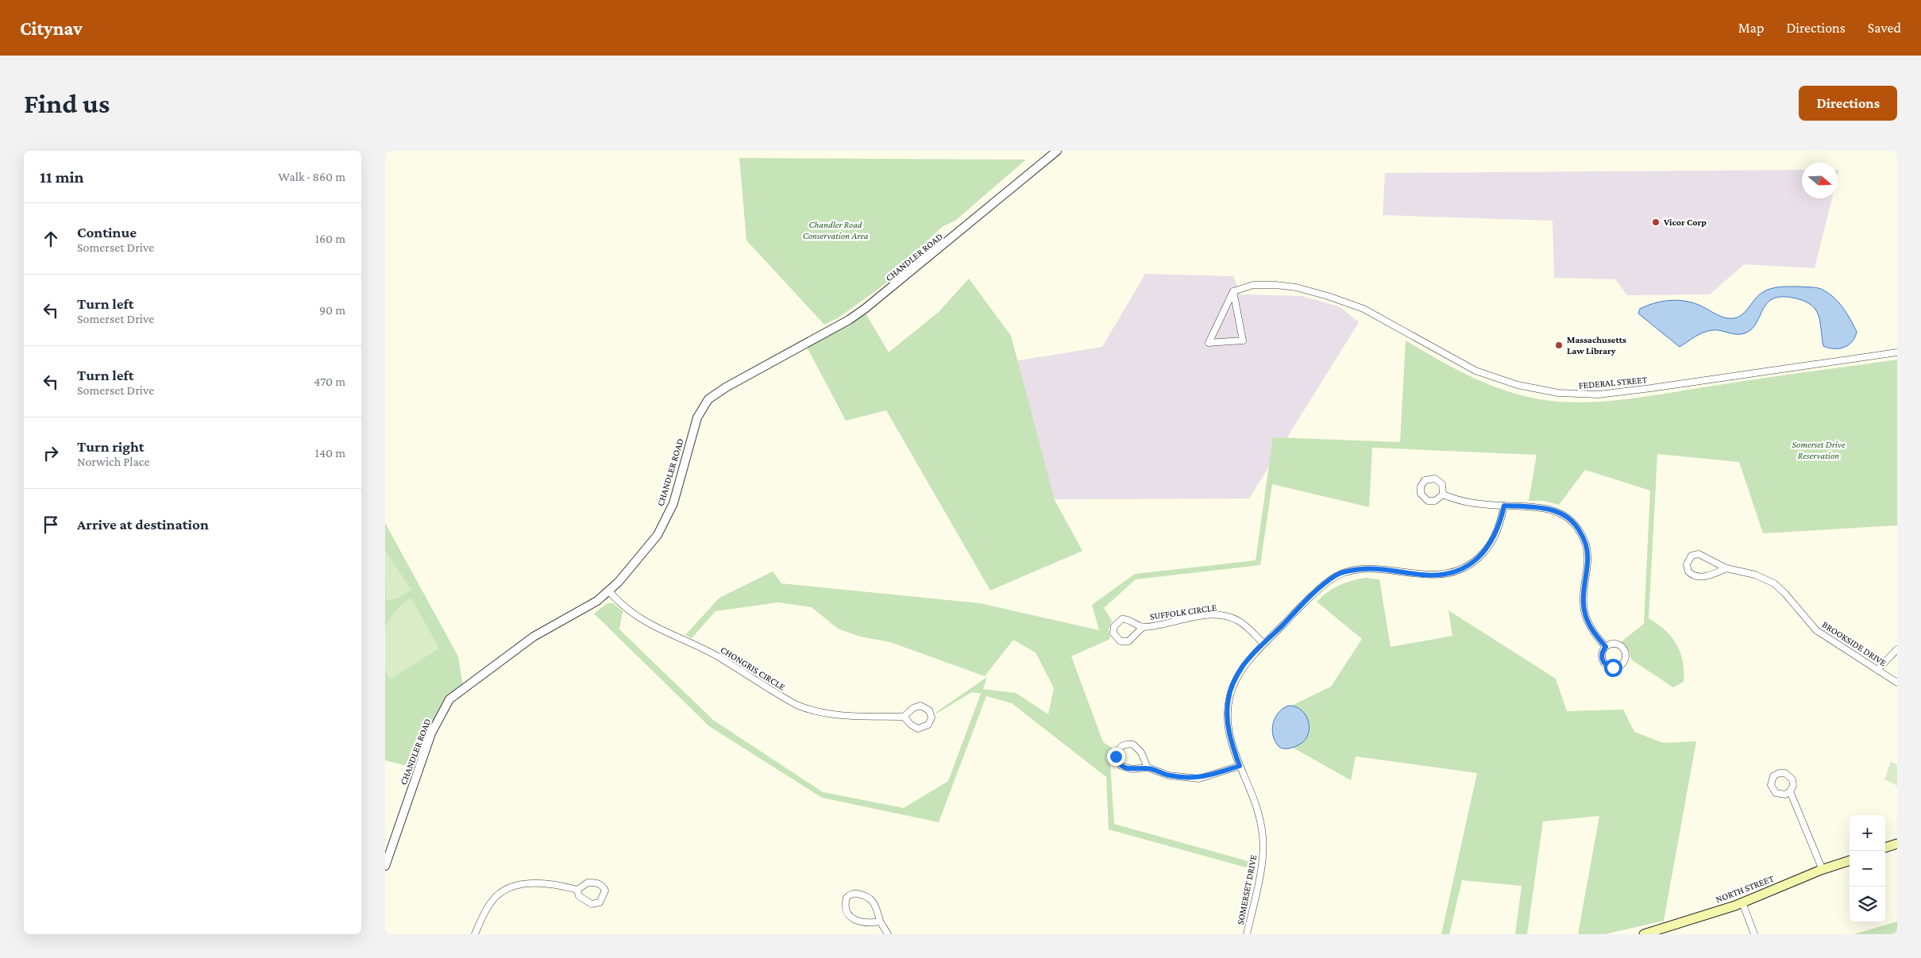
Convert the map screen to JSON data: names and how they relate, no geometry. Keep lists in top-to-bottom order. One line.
{"streets":{"main road":["NORTH STREET"],"street":["CHANDLER ROAD","FEDERAL STREET","SUFFOLK CIRCLE","BROOKSIDE DRIVE","CHONGRIS CIRCLE","SOMERSET DRIVE"]},"crossings":[["CHANDLER ROAD","CHONGRIS CIRCLE"],["SUFFOLK CIRCLE","SOMERSET DRIVE"]],"parks":["Chandler Road Conservation Area","Somerset Drive Reservation"],"places":["Vicor Corp","Massachusetts Law Library"],"north":"right","page":{"header":"Citynav","nav":["Map","Directions","Saved"],"buttons":"Directions","title":"Find us","heading":["11 min","Walk · 860 m"],"list":[["Continue","Somerset Drive","160 m"],["Turn left","Somerset Drive","90 m"],["Turn left","Somerset Drive","470 m"],["Turn right","Norwich Place","140 m"],"Arrive at destination"],"map_buttons":["+","−"]}}
